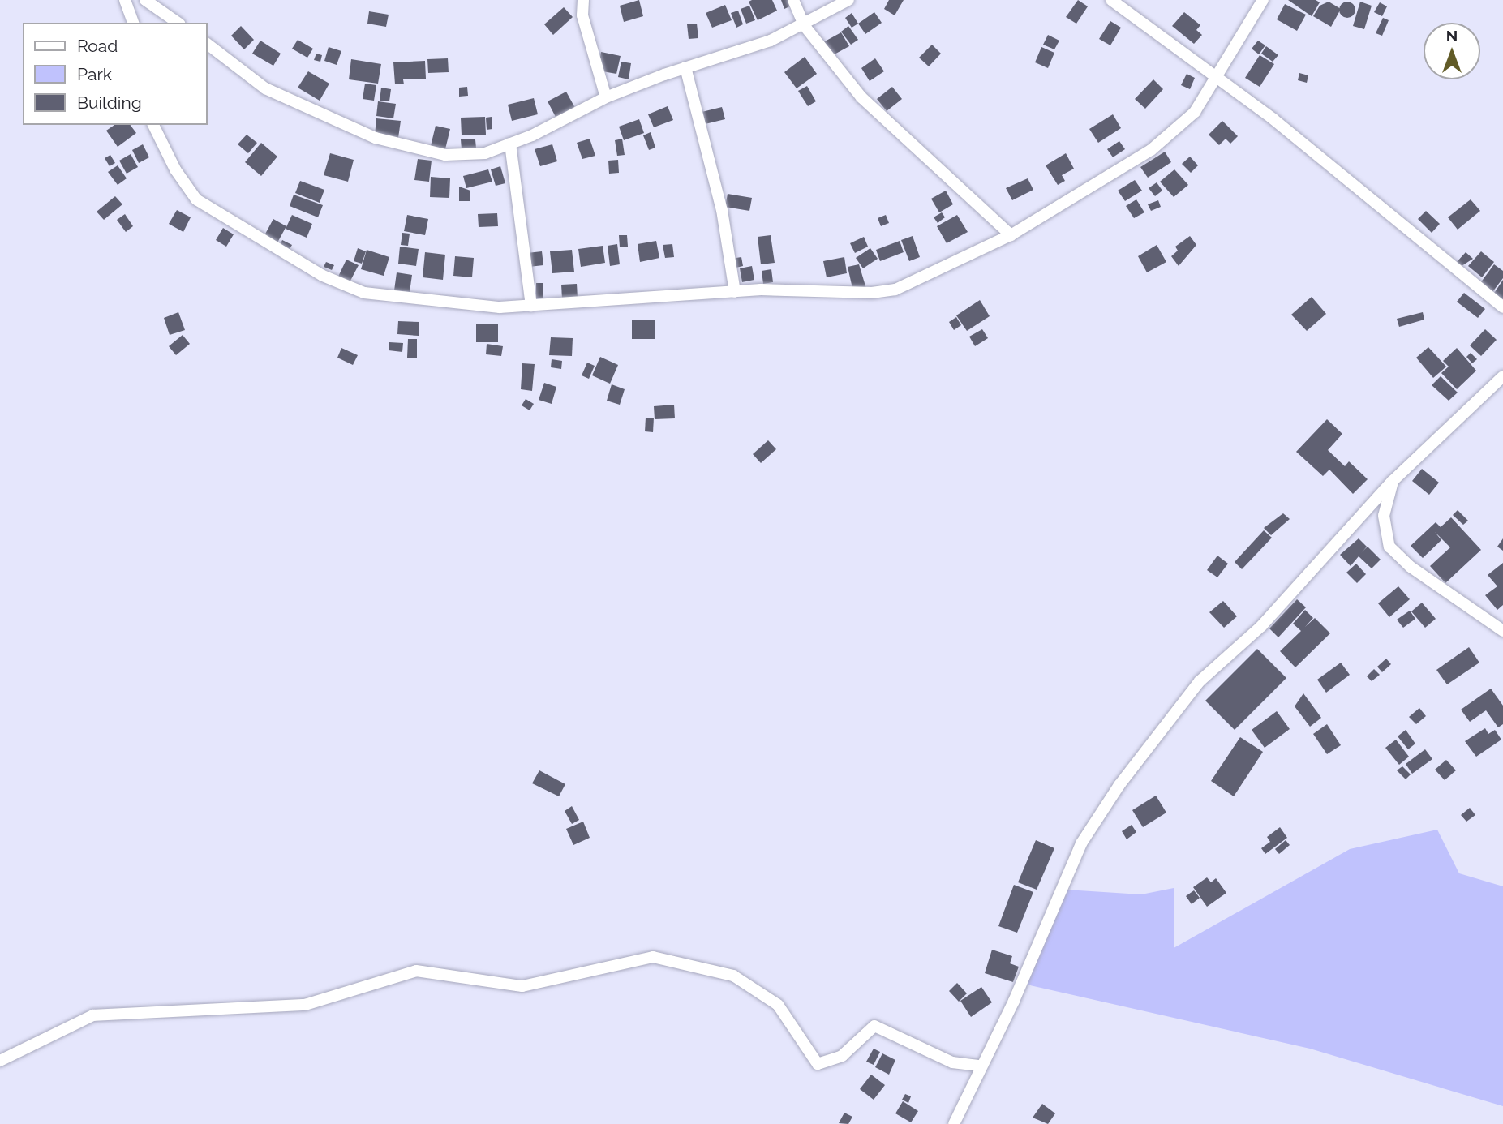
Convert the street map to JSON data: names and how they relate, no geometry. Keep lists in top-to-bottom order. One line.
{"legend":["Road","Park","Building"],"north":"top"}
